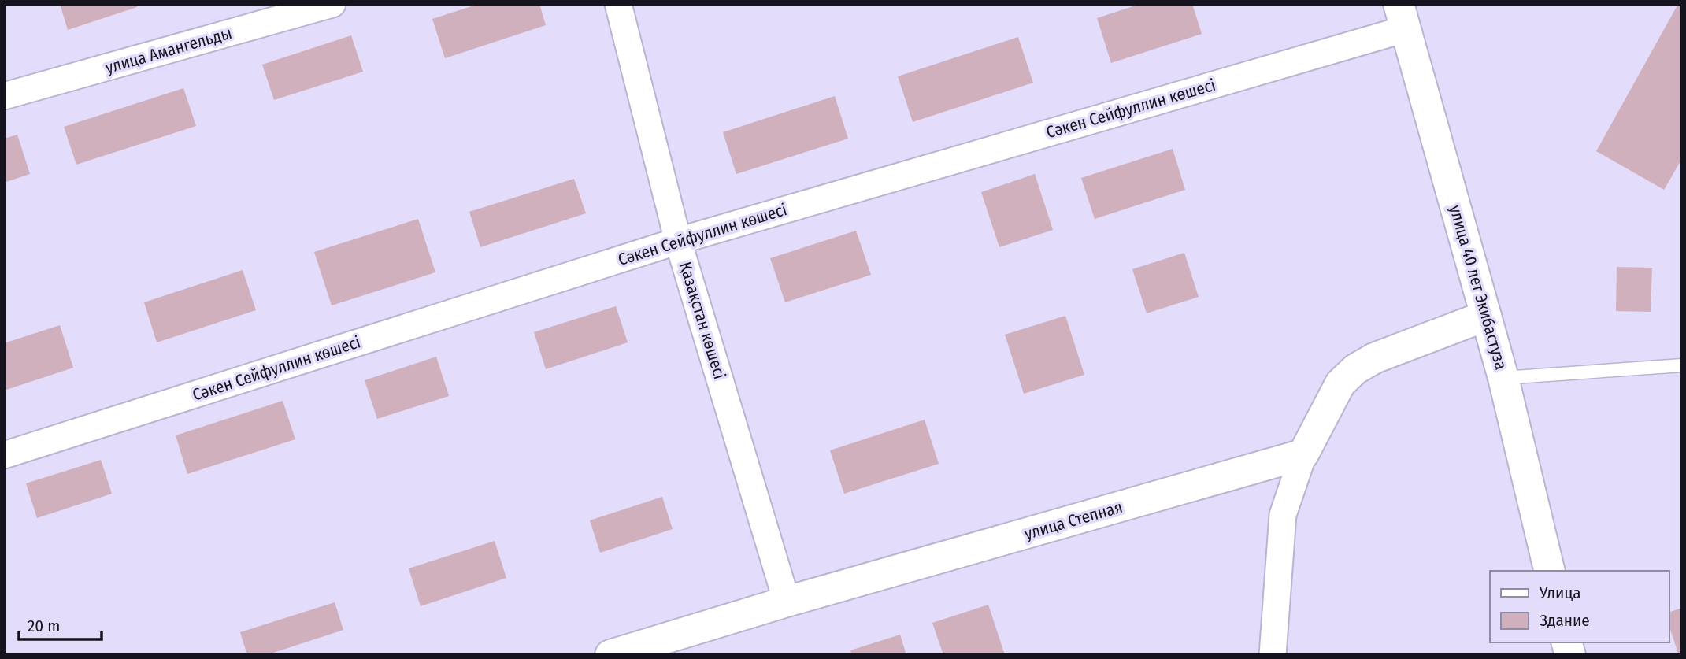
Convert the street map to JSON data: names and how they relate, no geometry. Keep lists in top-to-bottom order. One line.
{"streets":{"street":["улица Амангельды","Сәкен Сейфуллин көшесі","улица 40 лет Экибастуза","Қазақстан көшесі","улица Степная"]},"crossings":[["Сәкен Сейфуллин көшесі","улица 40 лет Экибастуза"],["Сәкен Сейфуллин көшесі","Қазақстан көшесі"],["Қазақстан көшесі","улица Степная"]],"legend":["Улица","Здание"],"scale_bar":"20 m"}
